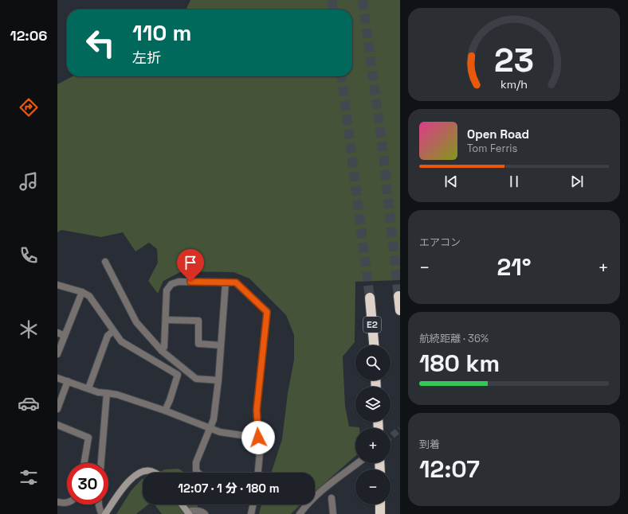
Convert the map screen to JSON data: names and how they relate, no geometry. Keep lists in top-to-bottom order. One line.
{"streets":{"highway":["E2"]},"page":{"tabs":"12:06","turn":["110 m","左折"],"song":["Open Road","Tom Ferris"],"tile":["エアコン",["航続距離 · 36%","180 km"],["到着","12:07"]],"heat":["−","21°","+"],"map_buttons":["+","−"],"limit":"30","trip":"12:07 · 1 分 · 180 m","gauge":["23","km/h"]}}
